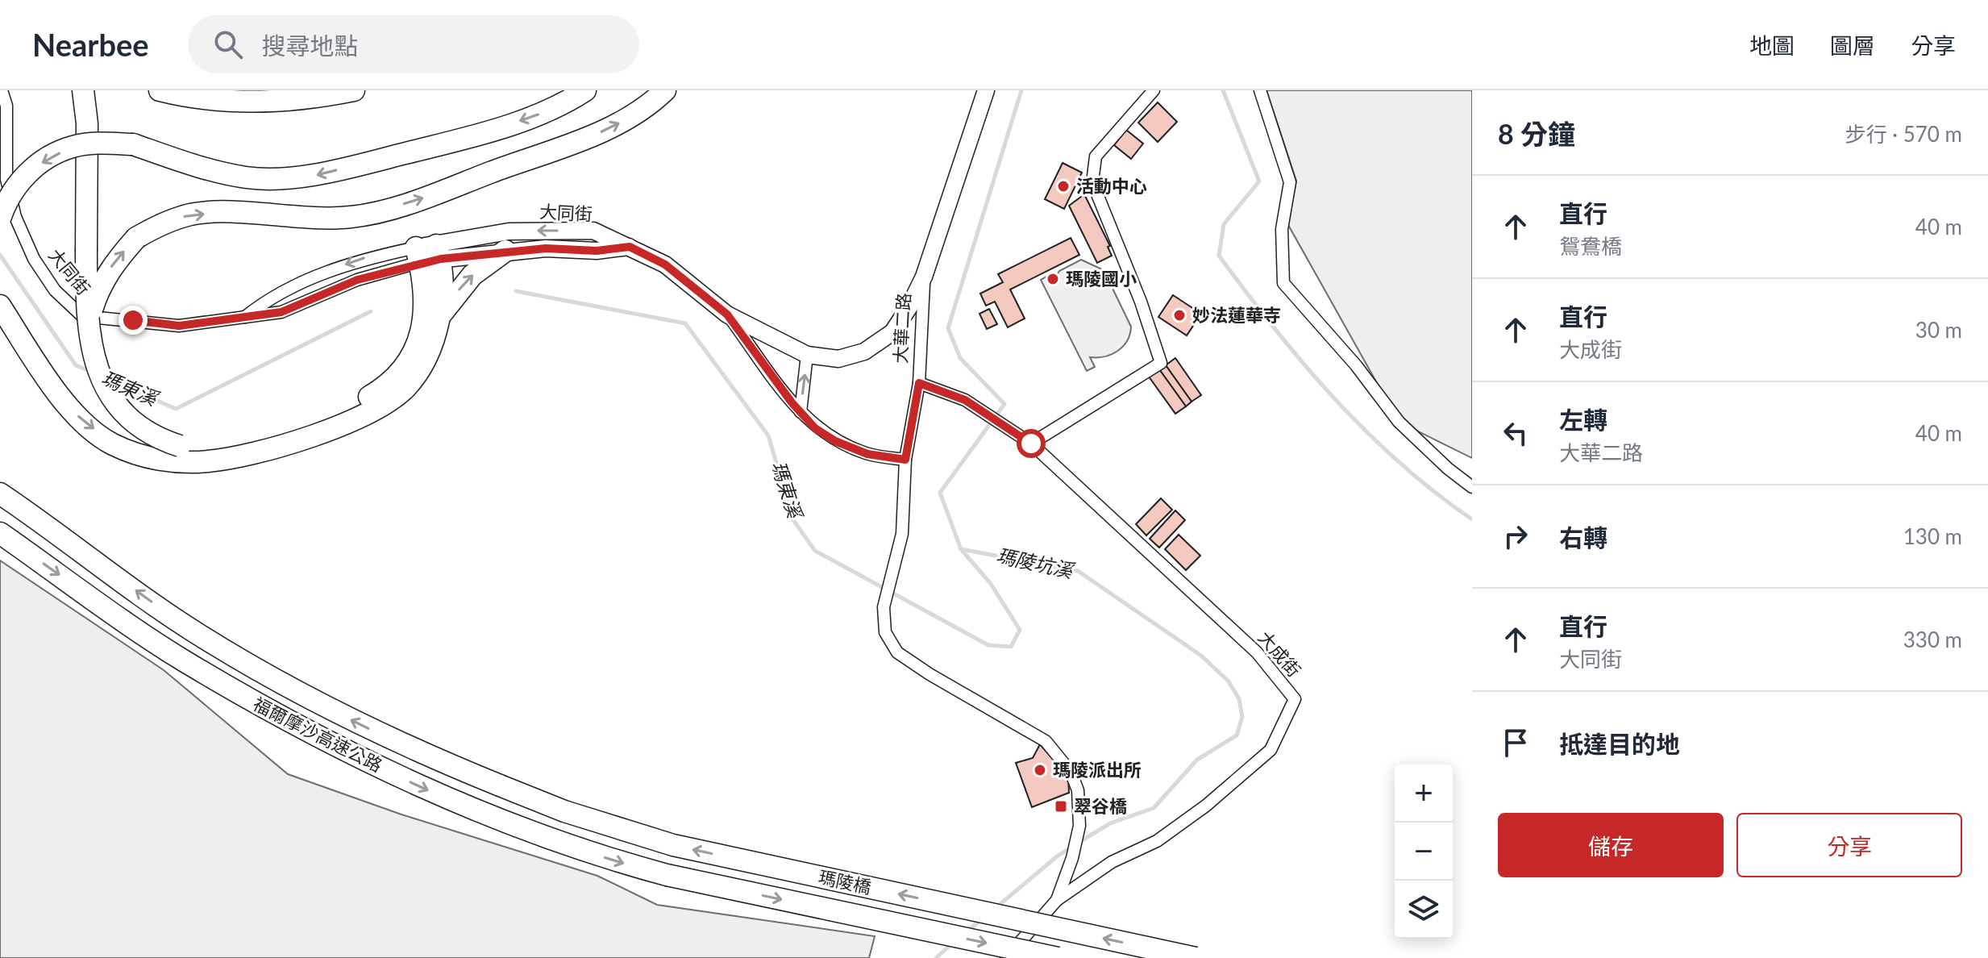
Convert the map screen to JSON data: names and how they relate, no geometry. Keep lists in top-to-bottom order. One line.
{"streets":{"highway":["福爾摩沙高速公路","瑪陵橋"],"street":["大同街","大華二路","大成街"]},"crossings":[["大同街","大華二路"],["大華二路","大成街"],["福爾摩沙高速公路","瑪陵橋"]],"water":["瑪東溪","瑪陵坑溪"],"places":{"other":["活動中心","瑪陵國小","妙法蓮華寺","瑪陵派出所"],"transit":["翠谷橋"]},"page":{"header":"Nearbee","search":"搜尋地點","nav":["地圖","圖層","分享"],"heading":["8 分鐘","步行 · 570 m"],"list":[["直行","鴛鴦橋","40 m"],["直行","大成街","30 m"],["左轉","大華二路","40 m"],["右轉","130 m"],["直行","大同街","330 m"],"抵達目的地"],"map_buttons":["+","−"],"buttons":["儲存","分享"]}}
